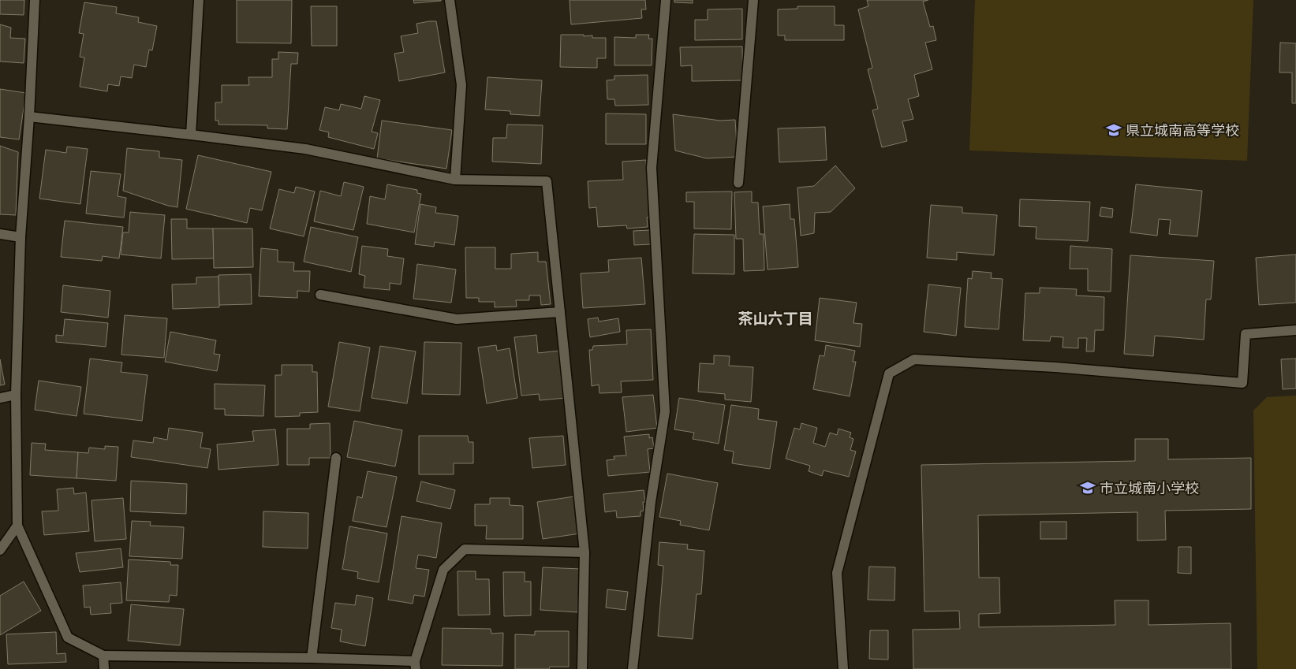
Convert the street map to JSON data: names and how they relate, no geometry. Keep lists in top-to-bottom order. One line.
{"districts":["茶山六丁目"],"places":{"school or university":["県立城南高等学校","市立城南小学校"]}}
